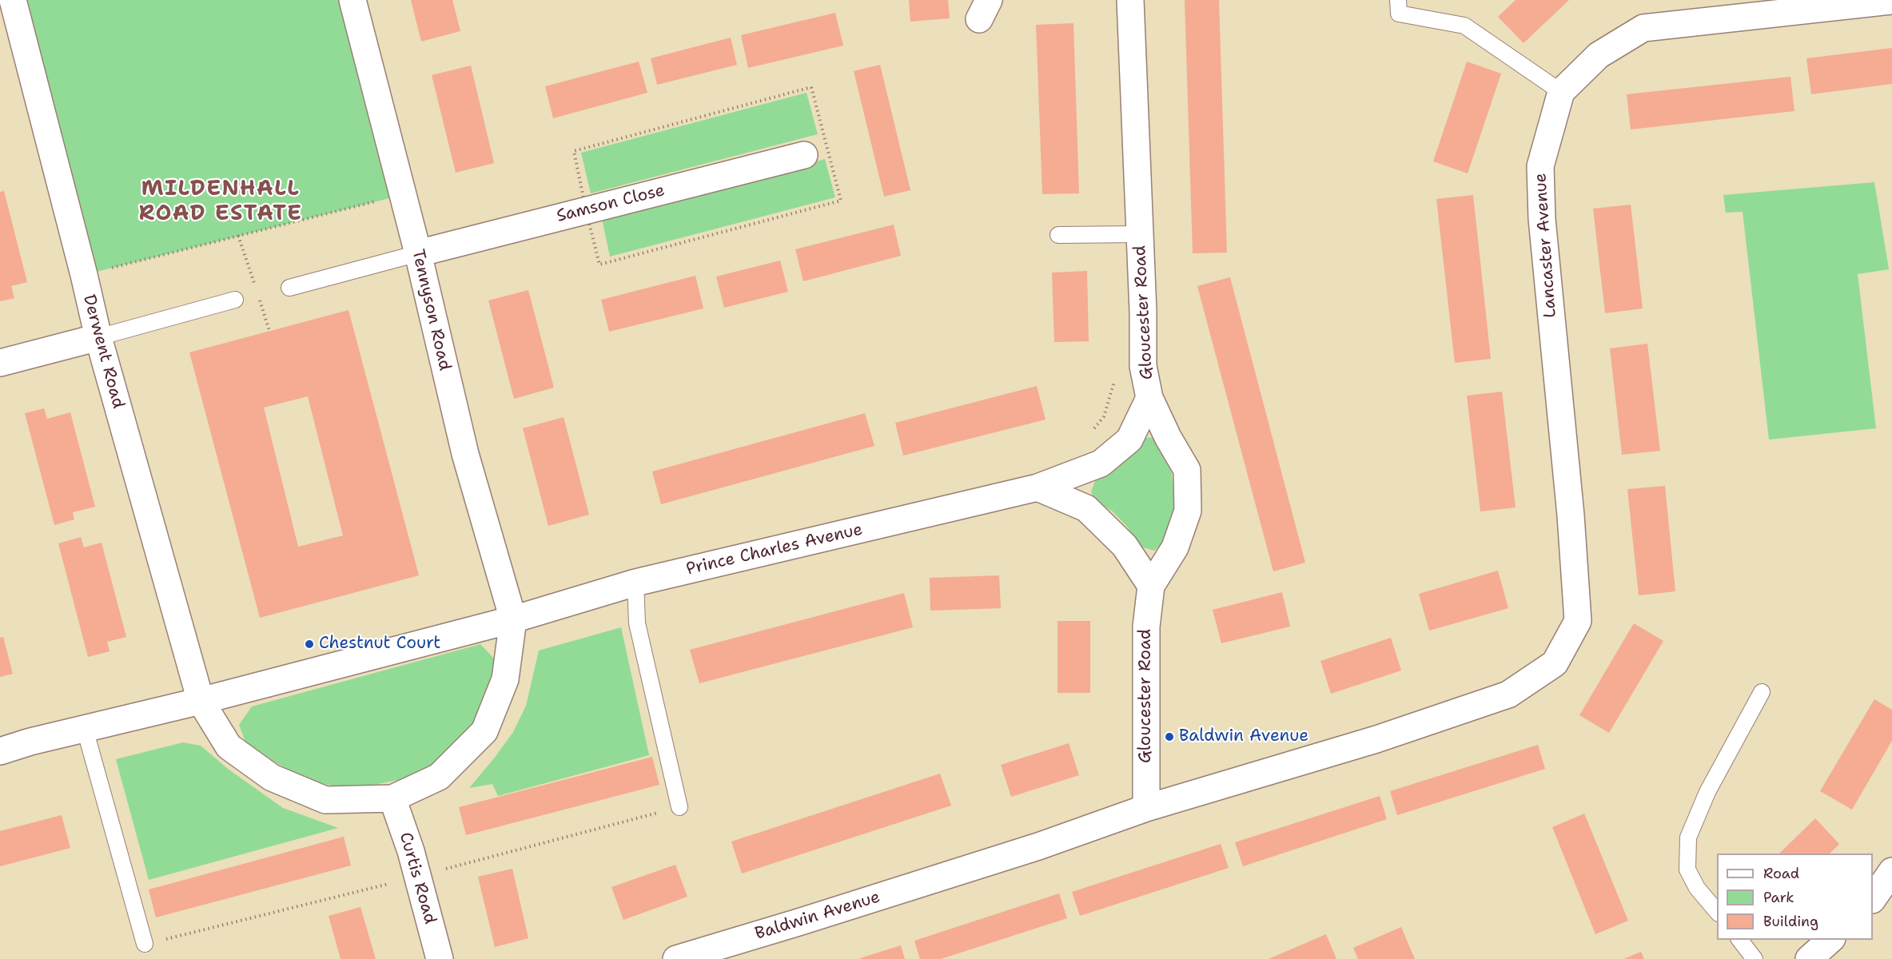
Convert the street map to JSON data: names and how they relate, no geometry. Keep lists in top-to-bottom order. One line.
{"streets":{"street":["Samson Close","Lancaster Avenue","Tennyson Road","Gloucester Road","Derwent Road","Prince Charles Avenue","Curtis Road","Baldwin Avenue"]},"crossings":[["Samson Close","Tennyson Road"],["Lancaster Avenue","Baldwin Avenue"],["Tennyson Road","Prince Charles Avenue"],["Gloucester Road","Prince Charles Avenue"],["Gloucester Road","Baldwin Avenue"],["Derwent Road","Prince Charles Avenue"]],"districts":["MILDENHALL ROAD ESTATE"],"places":["Chestnut Court","Baldwin Avenue"],"legend":["Road","Park","Building"]}
